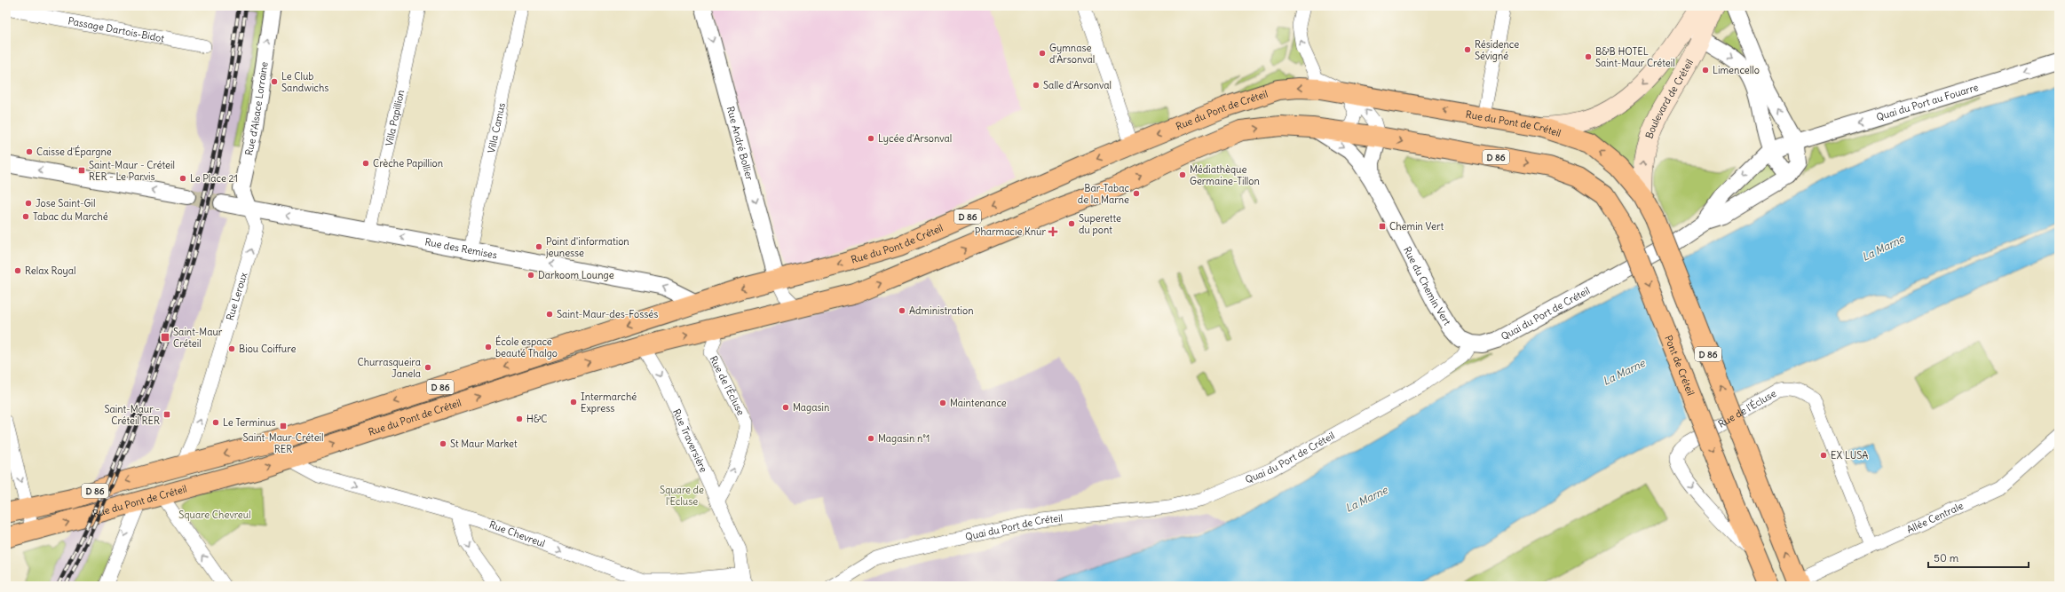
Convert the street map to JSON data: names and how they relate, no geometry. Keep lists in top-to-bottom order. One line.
{"streets":{"main road":["Boulevard de Créteil","Rue du Pont de Créteil","D 86","Pont de Créteil"],"street":["Passage Dartois-Bidot","Quai du Port au Fouarre","Rue d'Alsace Lorraine","Villa Papillion","Villa Camus","Rue André Bollier","Rue des Remises","Rue du Chemin Vert","Rue Leroux","Quai du Port de Créteil","Rue de l'Écluse","Rue Traversière","Allée Centrale","Rue Chevreul"]},"crossings":[["Boulevard de Créteil","Rue du Pont de Créteil"],["Quai du Port au Fouarre","Quai du Port de Créteil"],["Rue d'Alsace Lorraine","Rue des Remises"],["Rue d'Alsace Lorraine","Rue Leroux"],["Rue du Pont de Créteil","Rue André Bollier"],["Rue du Pont de Créteil","Rue des Remises"],["Rue du Pont de Créteil","Rue du Chemin Vert"],["Rue du Pont de Créteil","Rue Leroux"],["Rue du Pont de Créteil","Pont de Créteil"],["Rue du Pont de Créteil","Rue de l'Écluse"],["Rue du Pont de Créteil","Rue Traversière"],["Rue du Pont de Créteil","Allée Centrale"],["Rue du Pont de Créteil","Rue Chevreul"],["Villa Papillion","Rue des Remises"],["Villa Camus","Rue des Remises"],["D 86","Pont de Créteil"],["D 86","Rue de l'Écluse"],["Rue des Remises","Rue Leroux"],["Rue du Chemin Vert","Quai du Port de Créteil"],["Pont de Créteil","Rue de l'Écluse"],["Rue de l'Écluse","Rue Traversière"],["Rue de l'Écluse","Allée Centrale"],["Rue Traversière","Rue Chevreul"]],"one_way":["Boulevard de Créteil","Quai du Port au Fouarre","Rue d'Alsace Lorraine","Rue André Bollier","Rue des Remises","Rue Leroux","Pont de Créteil","Rue Traversière","Rue Chevreul"],"water":["La Marne"],"parks":["Square de l'Ecluse","Square Chevreul"],"places":{"other":["Résidence Sévigné","Gymnase d'Arsonval","B&B HOTEL Saint-Maur Créteil","Limencello","Le Club Sandwichs","Salle d'Arsonval","Lycée d'Arsonval","Caisse d'Épargne","Crèche Papillion","Médiathèque Germaine-Tillon","Le Place 21","Bar-Tabac de la Marne","Jose Saint-Gil","Tabac du Marché","Superette du pont","Point d'information jeunesse","Relax Royal","Darkoom Lounge","Administration","Saint-Maur-des-Fossés","École espace beauté Thalgo","Biou Coiffure","Churrasqueira Janela","Intermarché Express","Maintenance","Magasin","H&C","Le Terminus","Magasin n°1","St Maur Market","EX LUSA"],"transit":["Saint-Maur - Créteil RER - Le Parvis","Chemin Vert","Saint-Maur Créteil","Saint-Maur - Créteil RER","Saint-Maur-Créteil RER"],"health":["Pharmacie Knur"]},"scale_bar":"50 m"}
